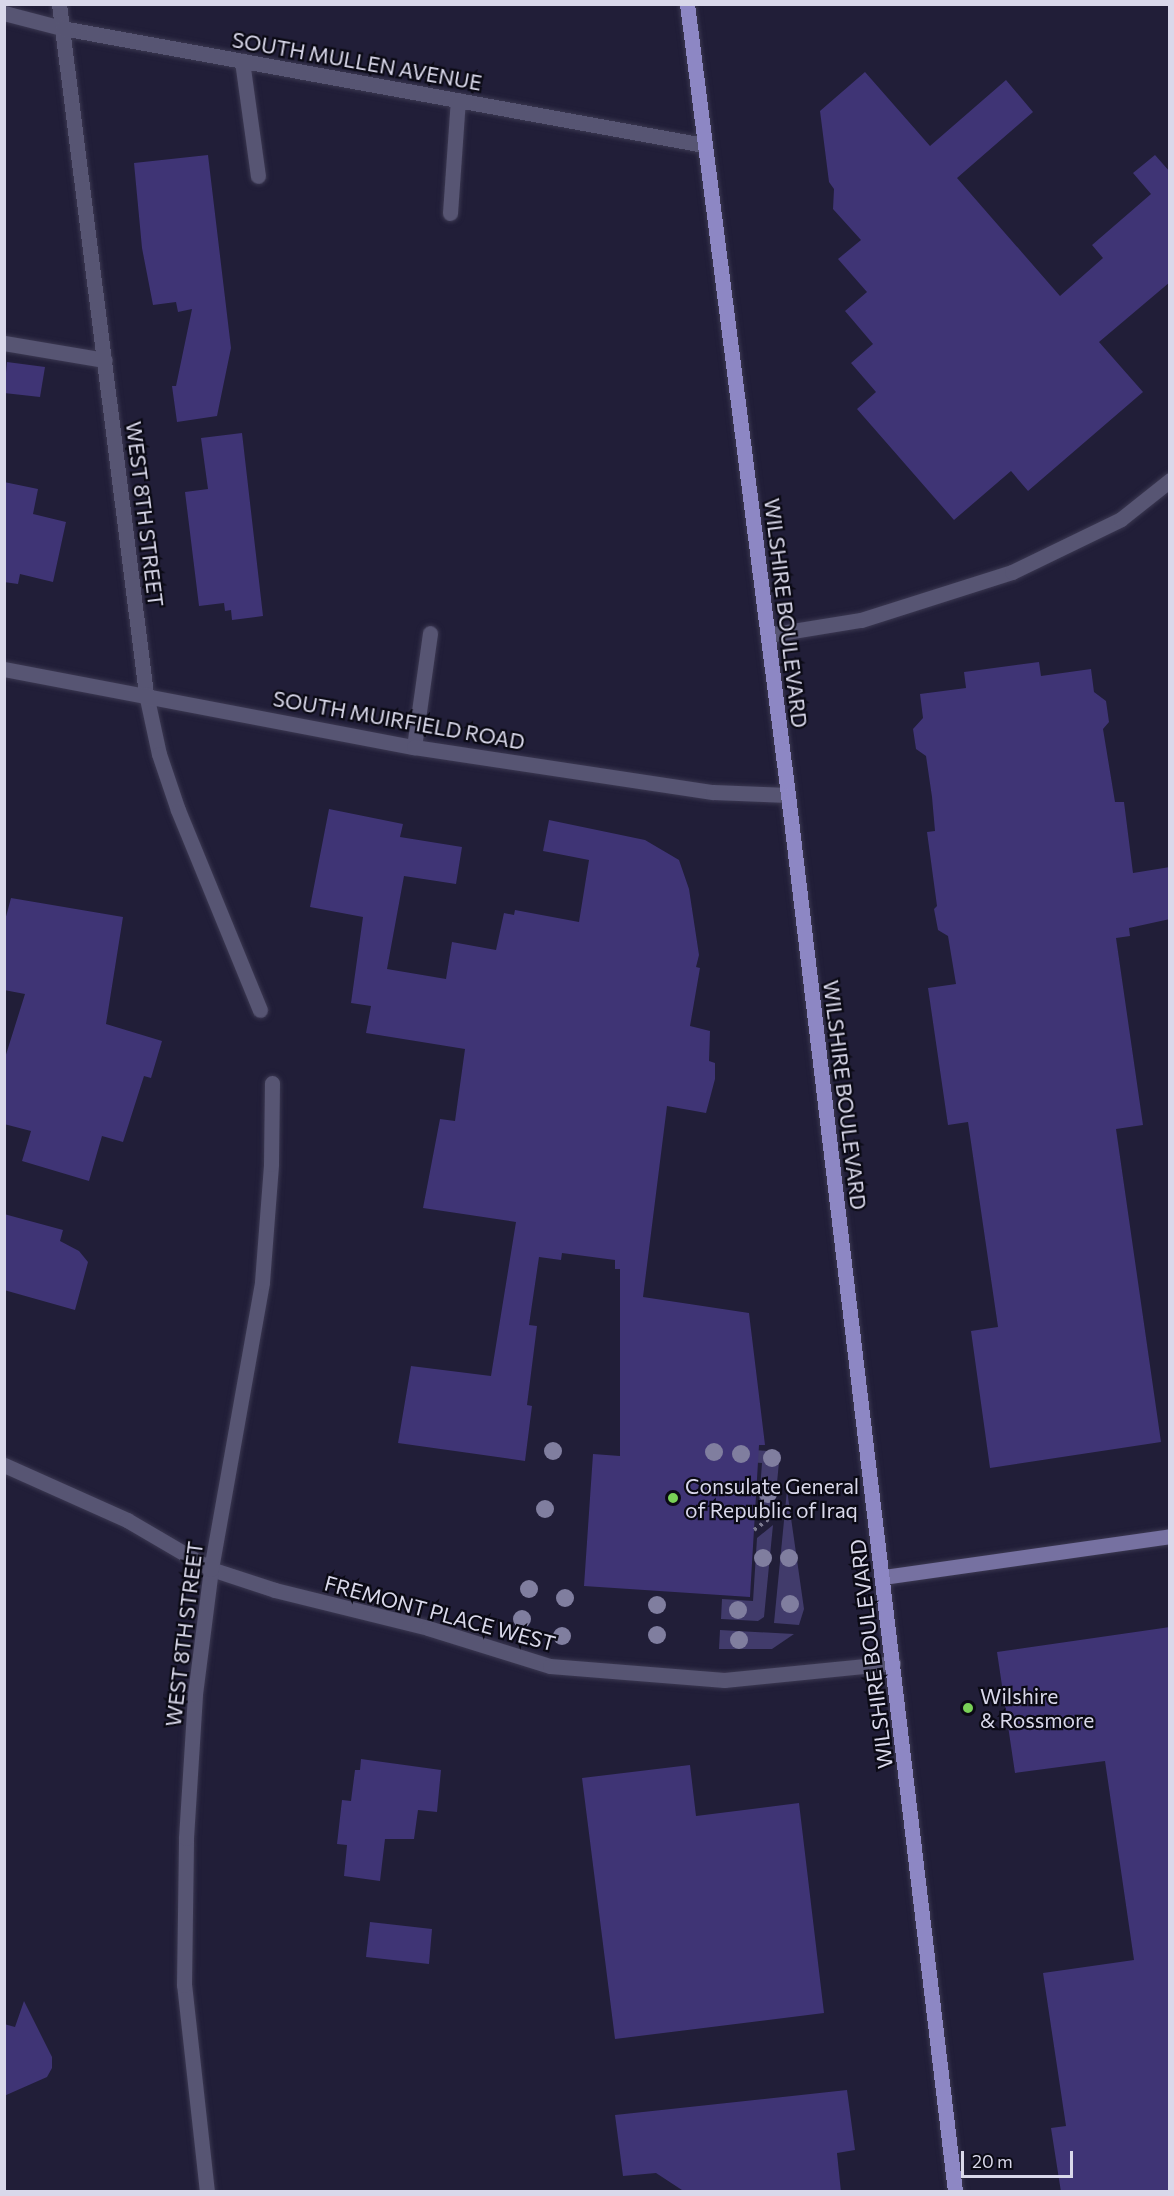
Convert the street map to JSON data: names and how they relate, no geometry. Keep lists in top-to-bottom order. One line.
{"streets":{"main road":["WILSHIRE BOULEVARD"],"street":["SOUTH MULLEN AVENUE","WEST 8TH STREET","SOUTH MUIRFIELD ROAD","FREMONT PLACE WEST"]},"crossings":[["SOUTH MULLEN AVENUE","WEST 8TH STREET"],["SOUTH MULLEN AVENUE","WILSHIRE BOULEVARD"],["WEST 8TH STREET","SOUTH MUIRFIELD ROAD"],["WEST 8TH STREET","FREMONT PLACE WEST"],["WILSHIRE BOULEVARD","SOUTH MUIRFIELD ROAD"],["WILSHIRE BOULEVARD","FREMONT PLACE WEST"]],"places":["Consulate General of Republic of Iraq","Wilshire & Rossmore"],"scale_bar":"20 m"}
